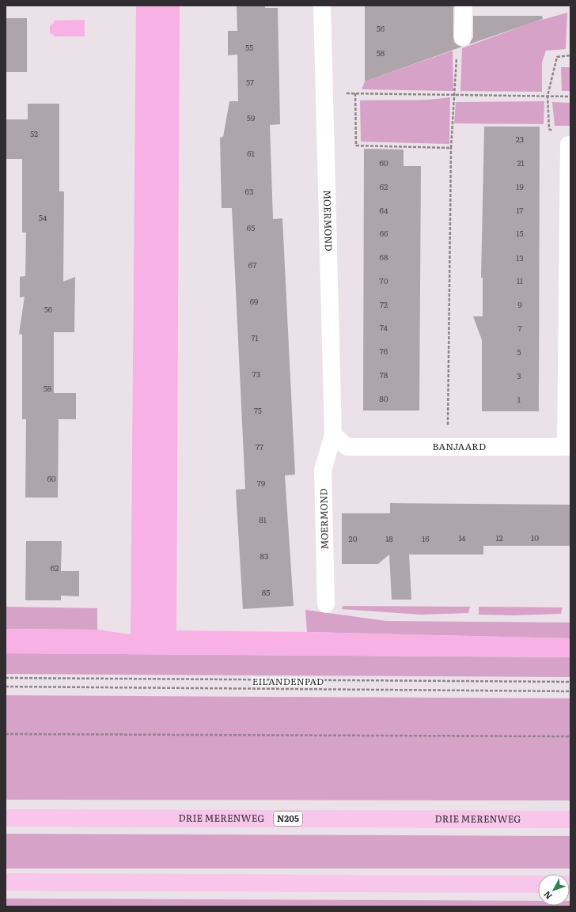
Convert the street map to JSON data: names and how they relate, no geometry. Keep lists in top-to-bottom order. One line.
{"streets":{"highway":["DRIE MERENWEG","N205"],"street":["MOERMOND","BANJAARD"],"path":["EILANDENPAD"]},"crossings":[["MOERMOND","BANJAARD"]],"house_numbers":["56","55","58","57","59","52","23","61","60","21","62","19","63","64","17","54","65","66","15","68","13","67","70","11","69","72","9","56","74","7","71","76","5","73","78","3","58","80","1","75","77","60","79","81","14","12","10","20","18","16","83","62","85"],"north":"bottom left"}
